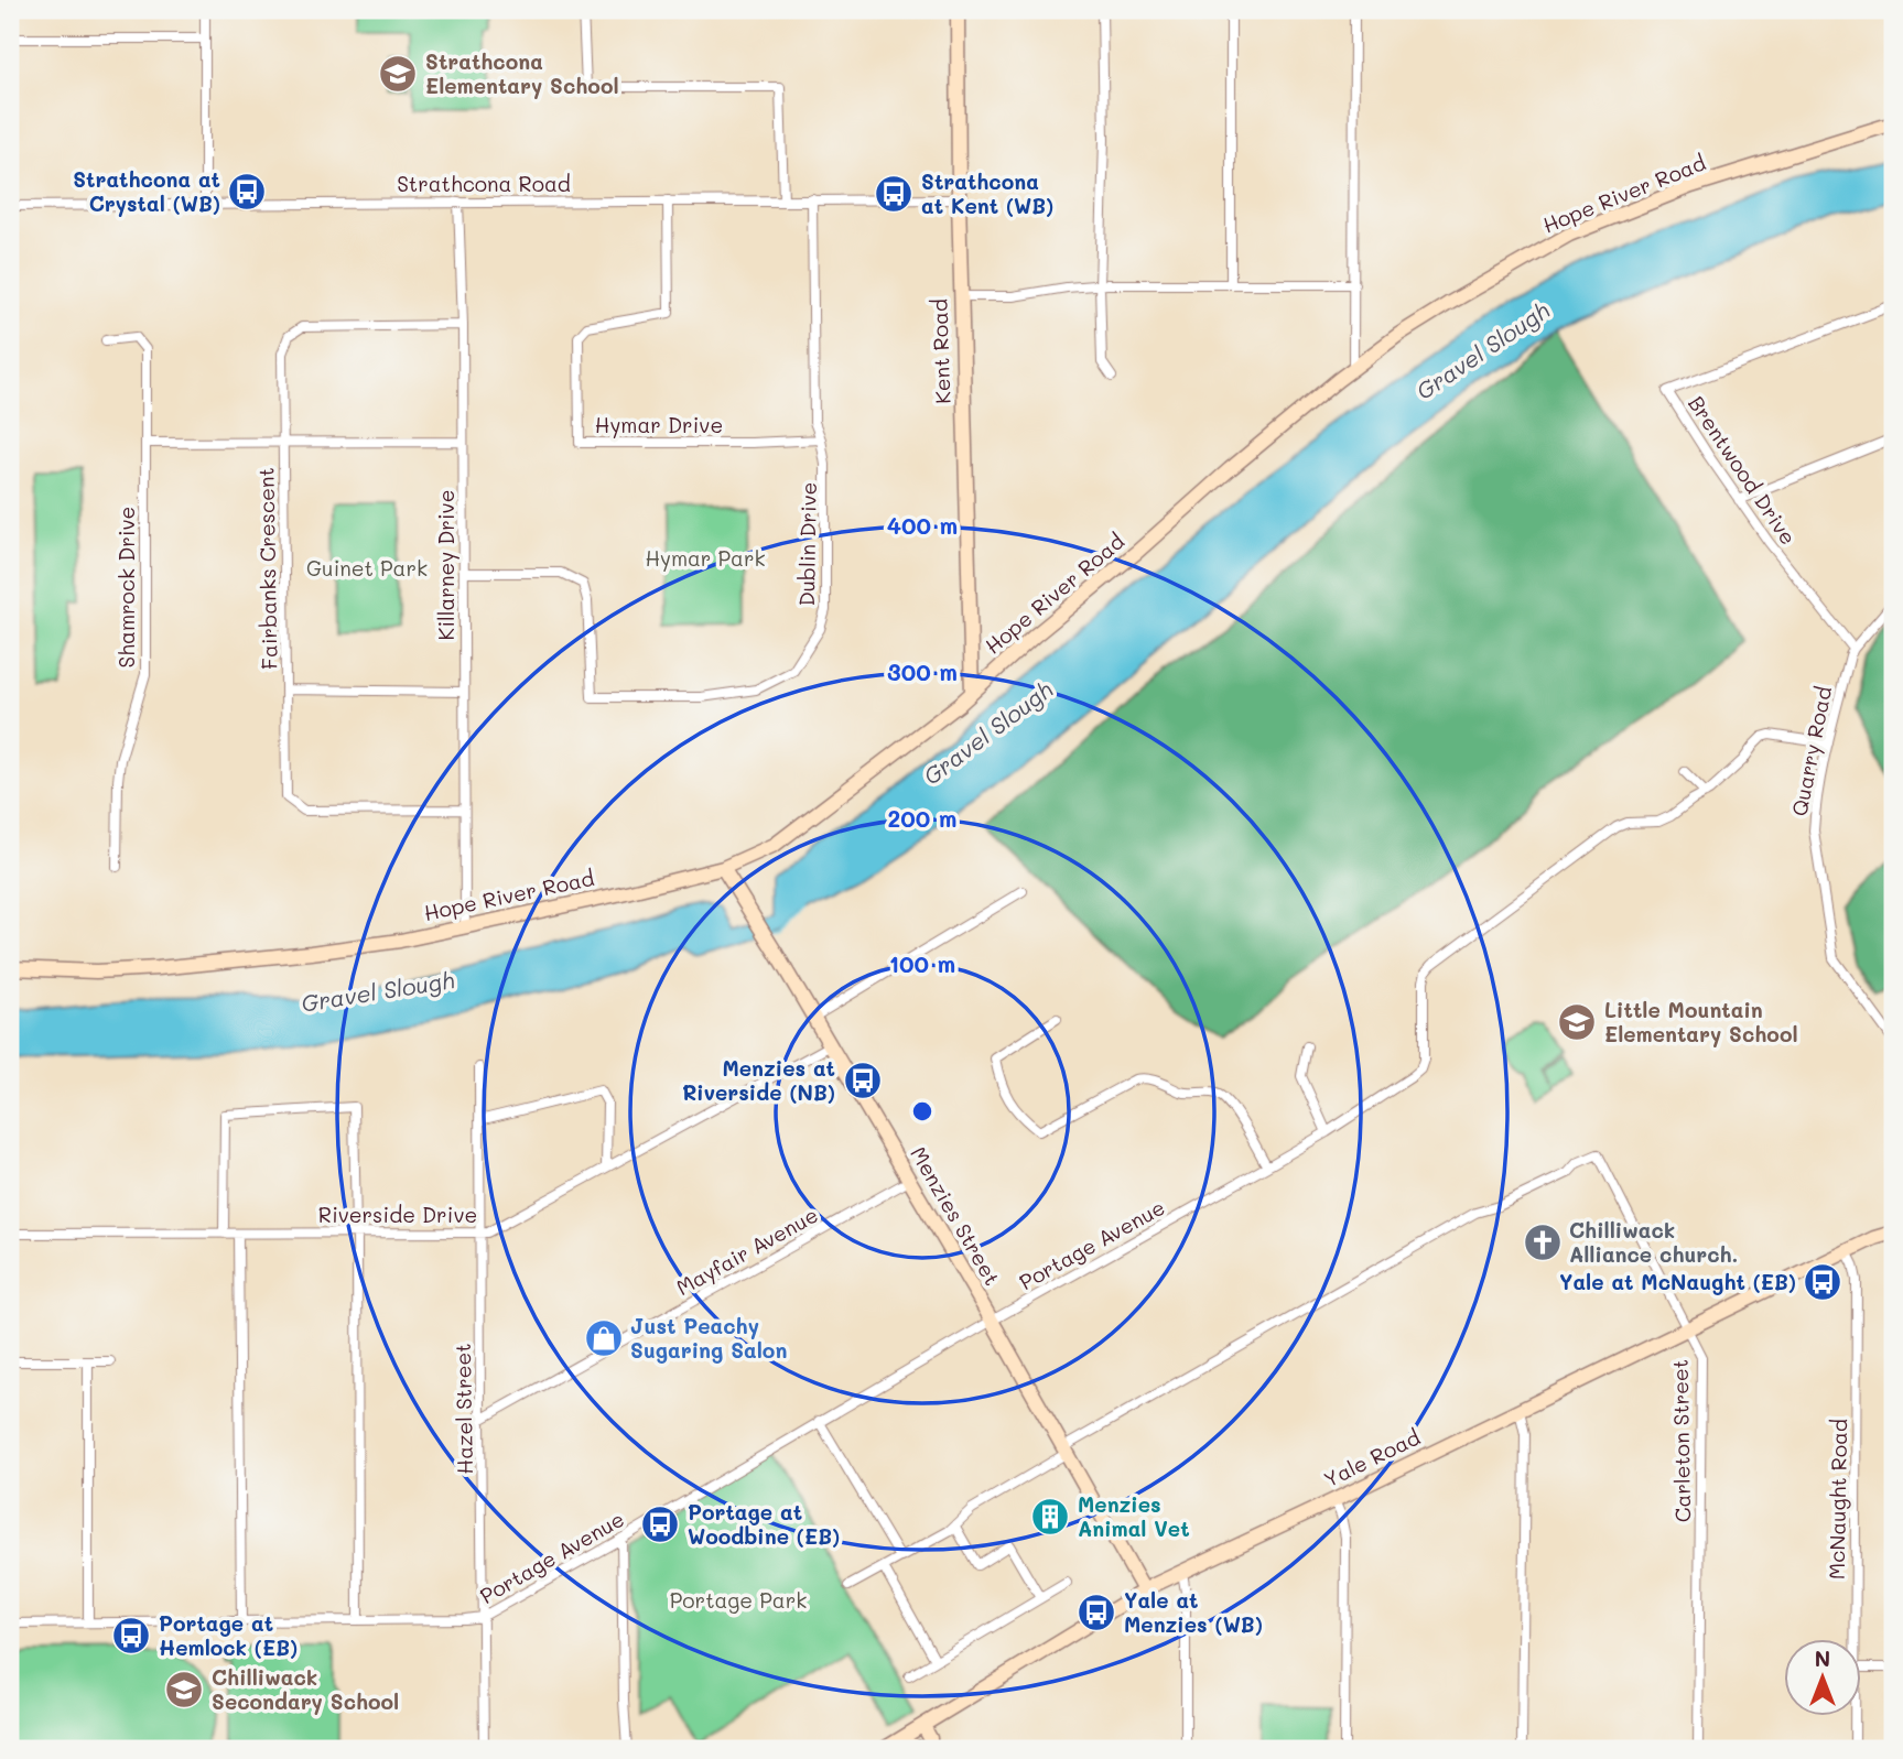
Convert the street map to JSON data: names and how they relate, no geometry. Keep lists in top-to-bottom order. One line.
{"streets":{"street":["Strathcona Road","Hope River Road","Kent Road","Hymar Drive","Brentwood Drive","Dublin Drive","Killarney Drive","Fairbanks Crescent","Shamrock Drive","Quarry Road","Riverside Drive","Menzies Street","Portage Avenue","Mayfair Avenue","Hazel Street","Carleton Street","Yale Road","McNaught Road"]},"crossings":[["Strathcona Road","Kent Road"],["Strathcona Road","Hymar Drive"],["Strathcona Road","Dublin Drive"],["Strathcona Road","Killarney Drive"],["Hope River Road","Kent Road"],["Hope River Road","Killarney Drive"],["Hope River Road","Menzies Street"],["Hymar Drive","Dublin Drive"],["Brentwood Drive","Quarry Road"],["Dublin Drive","Killarney Drive"],["Killarney Drive","Fairbanks Crescent"],["Quarry Road","Portage Avenue"],["Riverside Drive","Menzies Street"],["Riverside Drive","Hazel Street"],["Menzies Street","Portage Avenue"],["Menzies Street","Mayfair Avenue"],["Menzies Street","Carleton Street"],["Menzies Street","Yale Road"],["Portage Avenue","Hazel Street"],["Mayfair Avenue","Hazel Street"],["Carleton Street","Yale Road"],["Yale Road","McNaught Road"]],"water":["Gravel Slough"],"parks":["Hymar Park","Guinet Park","Portage Park"],"places":{"school or university":["Strathcona Elementary School","Little Mountain Elementary School","Chilliwack Secondary School"],"bus stop":["Strathcona at Crystal (WB)","Strathcona at Kent (WB)","Menzies at Riverside (NB)","Yale at McNaught (EB)","Portage at Woodbine (EB)","Yale at Menzies (WB)","Portage at Hemlock (EB)"],"church":["Chilliwack Alliance church."],"shop":["Just Peachy Sugaring Salon"],"building":["Menzies Animal Vet"]},"north":"top","rings":["400 m","300 m","200 m","100 m"]}
